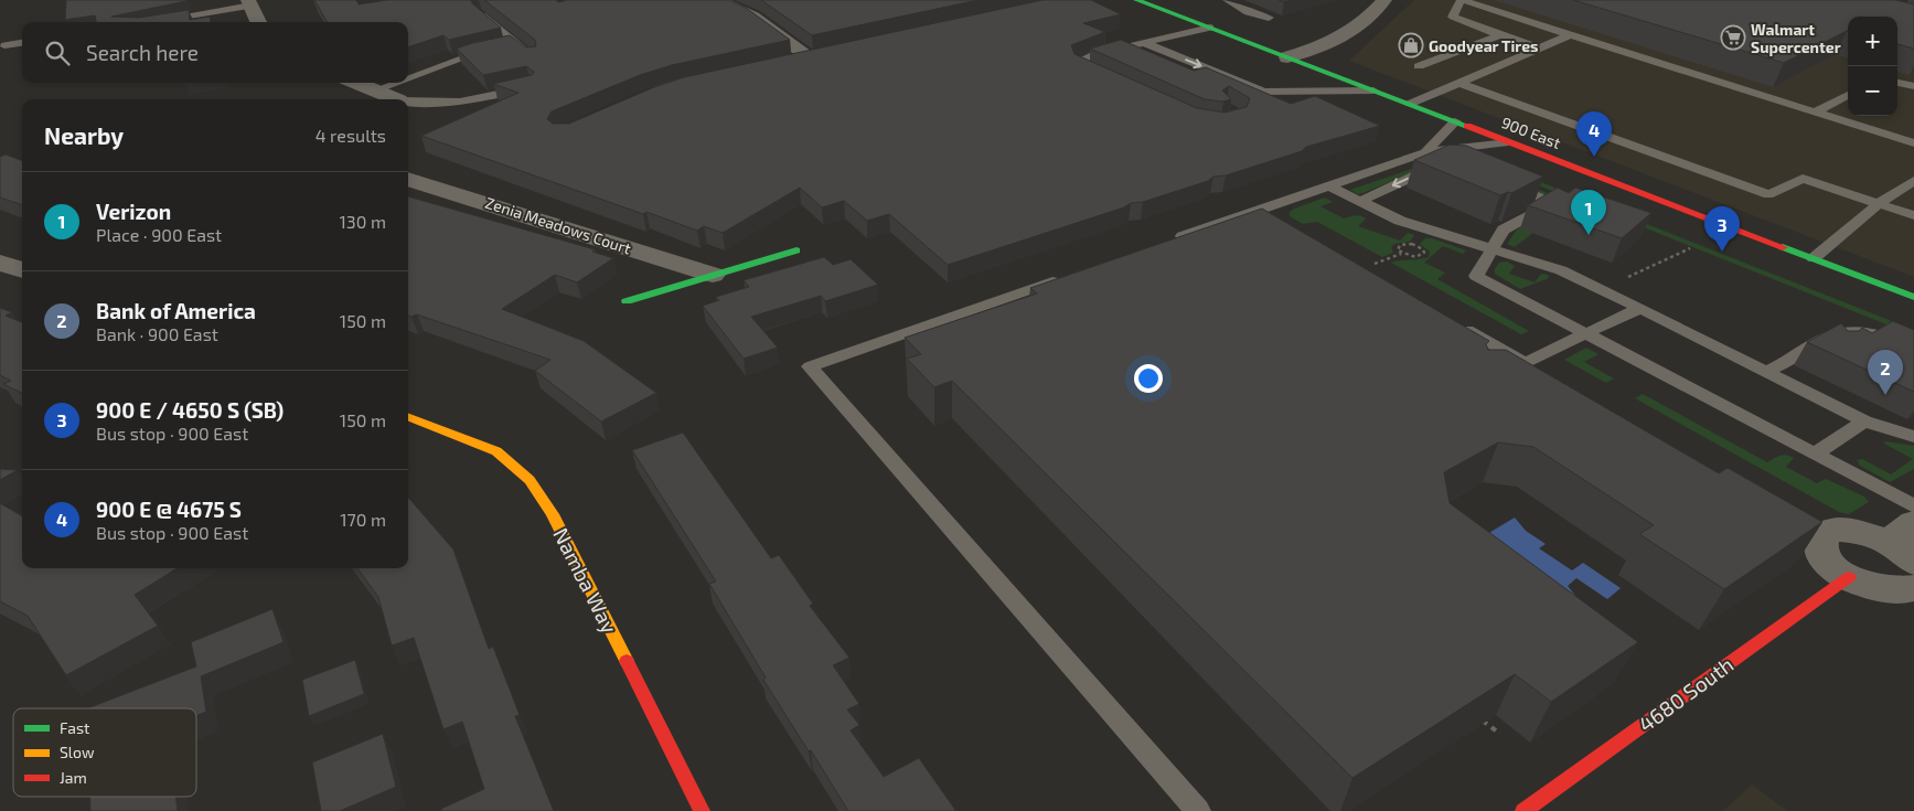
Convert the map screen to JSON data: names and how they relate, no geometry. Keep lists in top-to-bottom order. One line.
{"streets":{"main road":["900 East","Namba Way","4680 South"],"street":["Zenia Meadows Court"]},"places":{"supermarket":["Walmart Supercenter"],"shop":["Goodyear Tires"]},"legend":["Fast","Slow","Jam"],"page":{"map_buttons":["+","−"],"search":"Search here","heading":["Nearby","4 results"],"pins":["4","1","3","2"],"list":[{"mark":"1","name":"Verizon","note":"Place · 900 East","value":"130 m"},{"mark":"2","name":"Bank of America","note":"Bank · 900 East","value":"150 m"},{"mark":"3","name":"900 E / 4650 S (SB)","note":"Bus stop · 900 East","value":"150 m"},{"mark":"4","name":"900 E @ 4675 S","note":"Bus stop · 900 East","value":"170 m"}]}}
